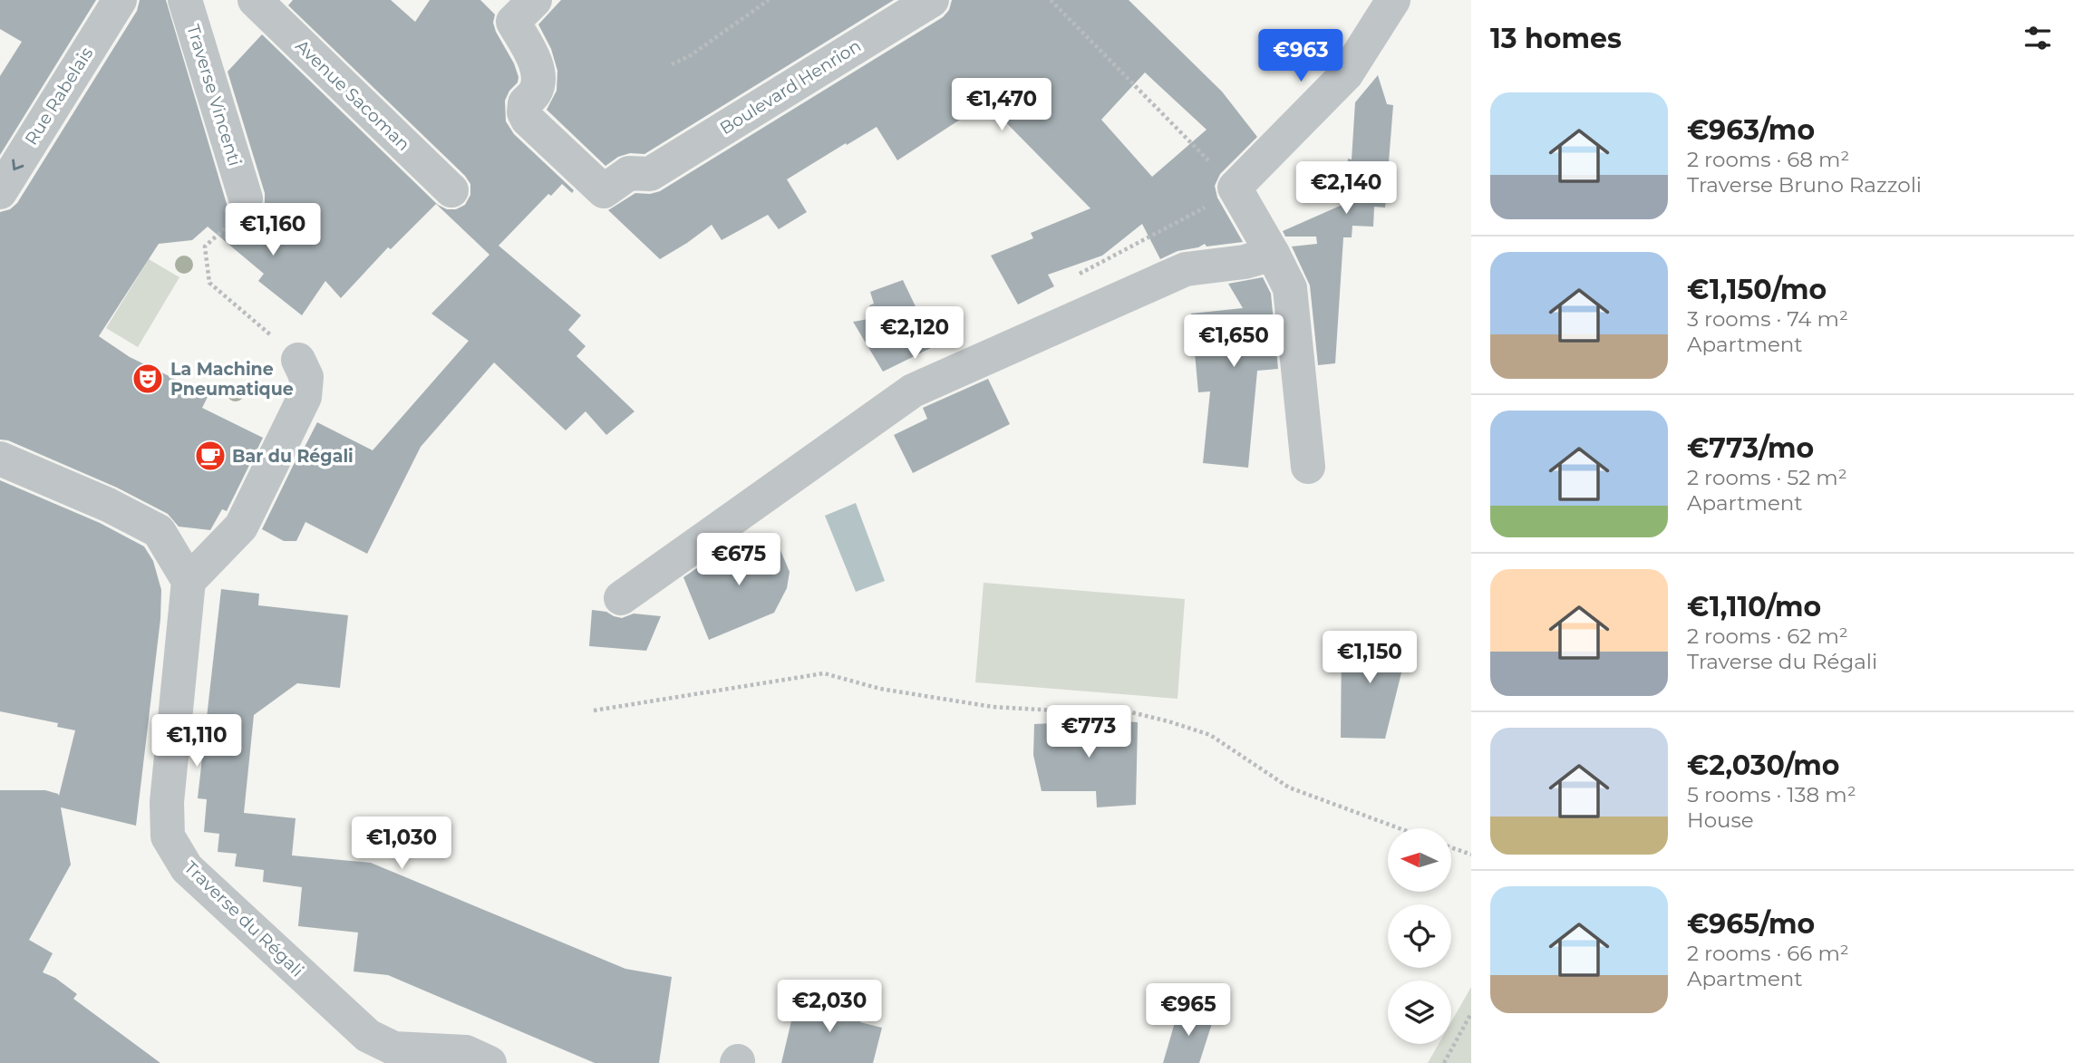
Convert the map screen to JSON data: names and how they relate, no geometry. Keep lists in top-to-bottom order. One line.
{"streets":{"street":["Boulevard Henrion","Traverse Vincenti","Avenue Sacoman","Rue Rabelais","Traverse du Régali"]},"one_way":["Rue Rabelais"],"places":{"theatre":["La Machine Pneumatique"],"cafe":["Bar du Régali"]},"north":"left","page":{"heading":"13 homes","price":["€963","€1,470","€2,140","€1,160","€2,120","€1,650","€675","€1,150","€773","€1,110","€1,030","€2,030","€965"],"list":[{"name":"€963/mo","note":"2 rooms · 68 m² · Traverse Bruno Razzoli"},{"name":"€1,150/mo","note":"3 rooms · 74 m² · Apartment"},{"name":"€773/mo","note":"2 rooms · 52 m² · Apartment"},{"name":"€1,110/mo","note":"2 rooms · 62 m² · Traverse du Régali"},{"name":"€2,030/mo","note":"5 rooms · 138 m² · House"},{"name":"€965/mo","note":"2 rooms · 66 m² · Apartment"}]}}
